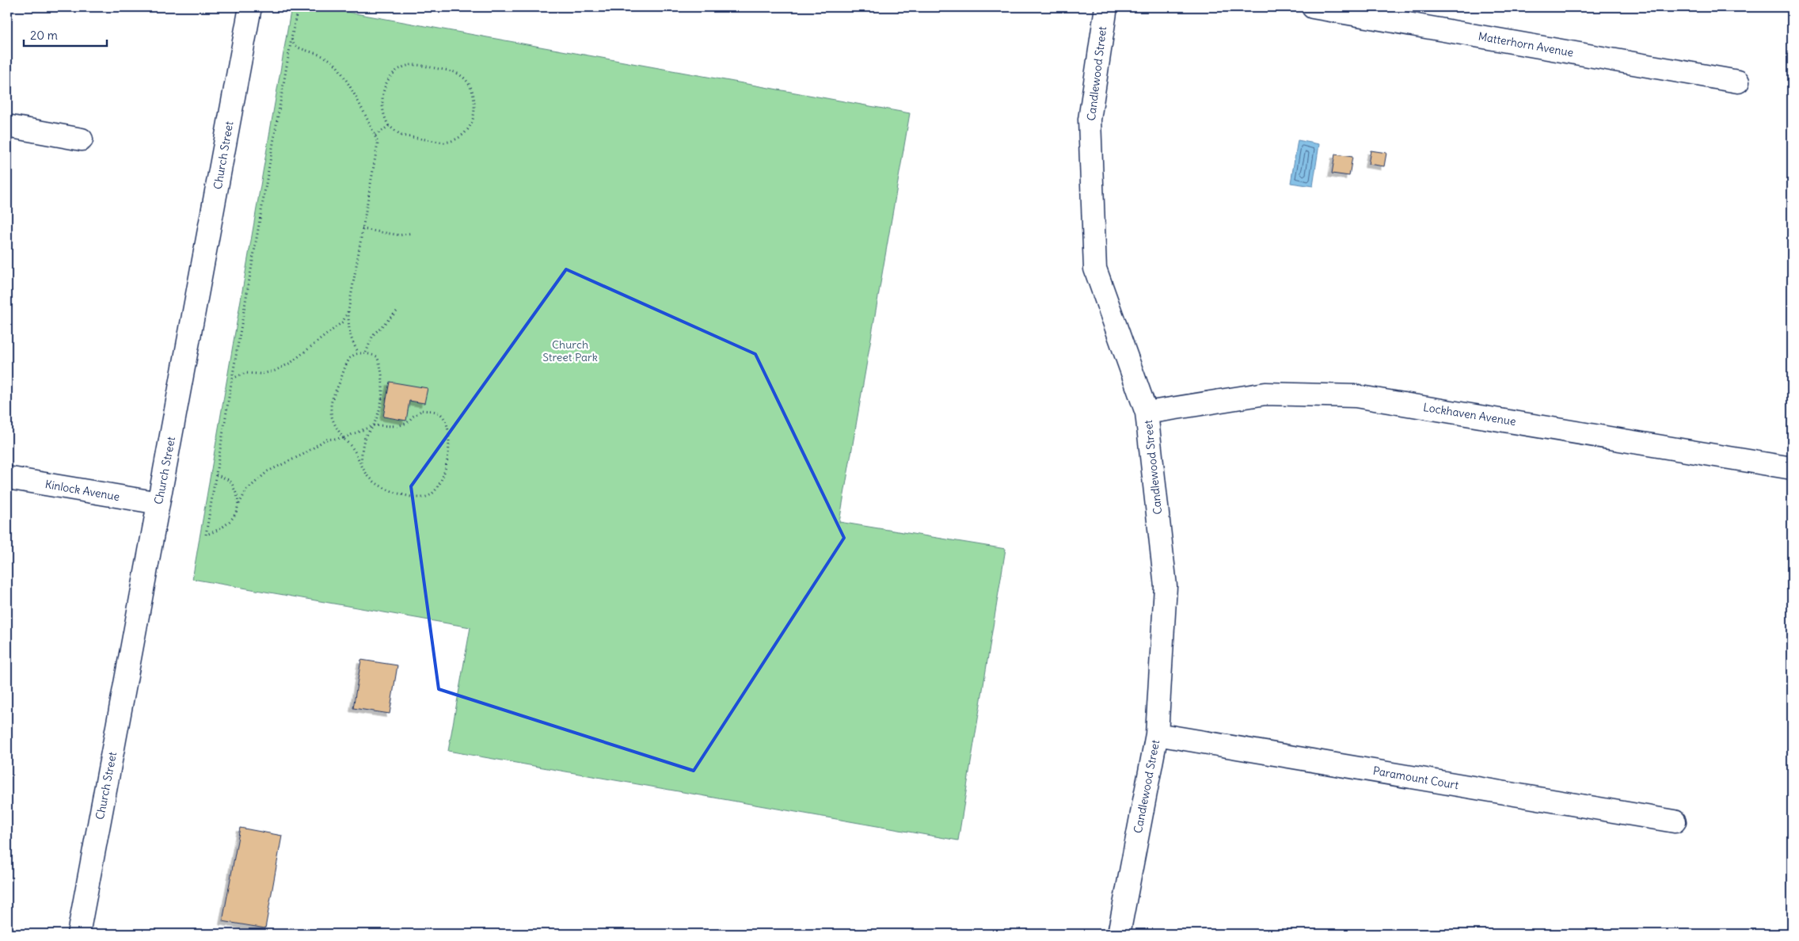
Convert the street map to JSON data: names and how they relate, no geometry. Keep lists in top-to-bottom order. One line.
{"streets":{"street":["Matterhorn Avenue","Candlewood Street","Church Street","Lockhaven Avenue","Kinlock Avenue","Paramount Court"]},"crossings":[["Candlewood Street","Lockhaven Avenue"],["Candlewood Street","Paramount Court"],["Church Street","Kinlock Avenue"]],"parks":["Church Street Park"],"scale_bar":"20 m"}
